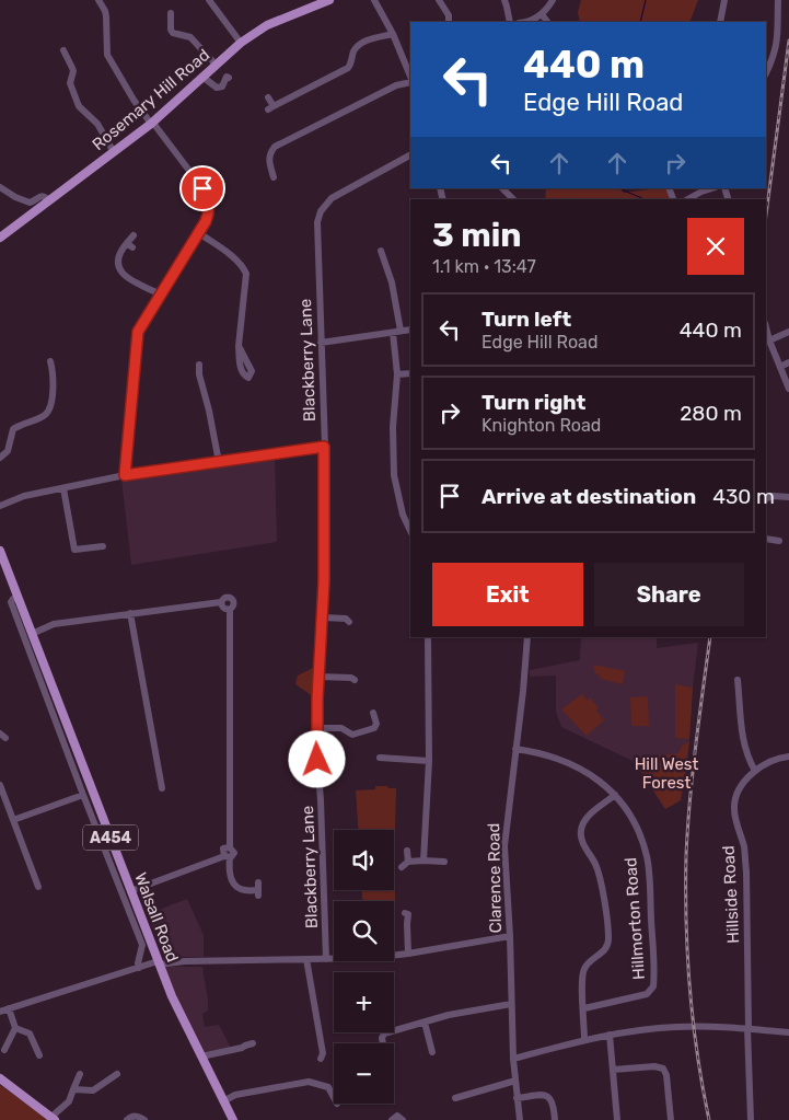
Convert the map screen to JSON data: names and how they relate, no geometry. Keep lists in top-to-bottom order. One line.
{"streets":{"main road":["Rosemary Hill Road","A454","Walsall Road"],"street":["Blackberry Lane","Clarence Road","Hillside Road","Hillmorton Road"]},"crossings":[["Clarence Road","Hillmorton Road"]],"parks":["Hill West Forest"],"page":{"turn":["440 m","Edge Hill Road"],"heading":["3 min","1.1 km · 13:47"],"list":[{"name":"Turn left","note":"Edge Hill Road","value":"440 m"},{"name":"Turn right","note":"Knighton Road","value":"280 m"},{"name":"Arrive at destination","value":"430 m"}],"buttons":["Exit","Share"],"map_buttons":["+","−"]}}
